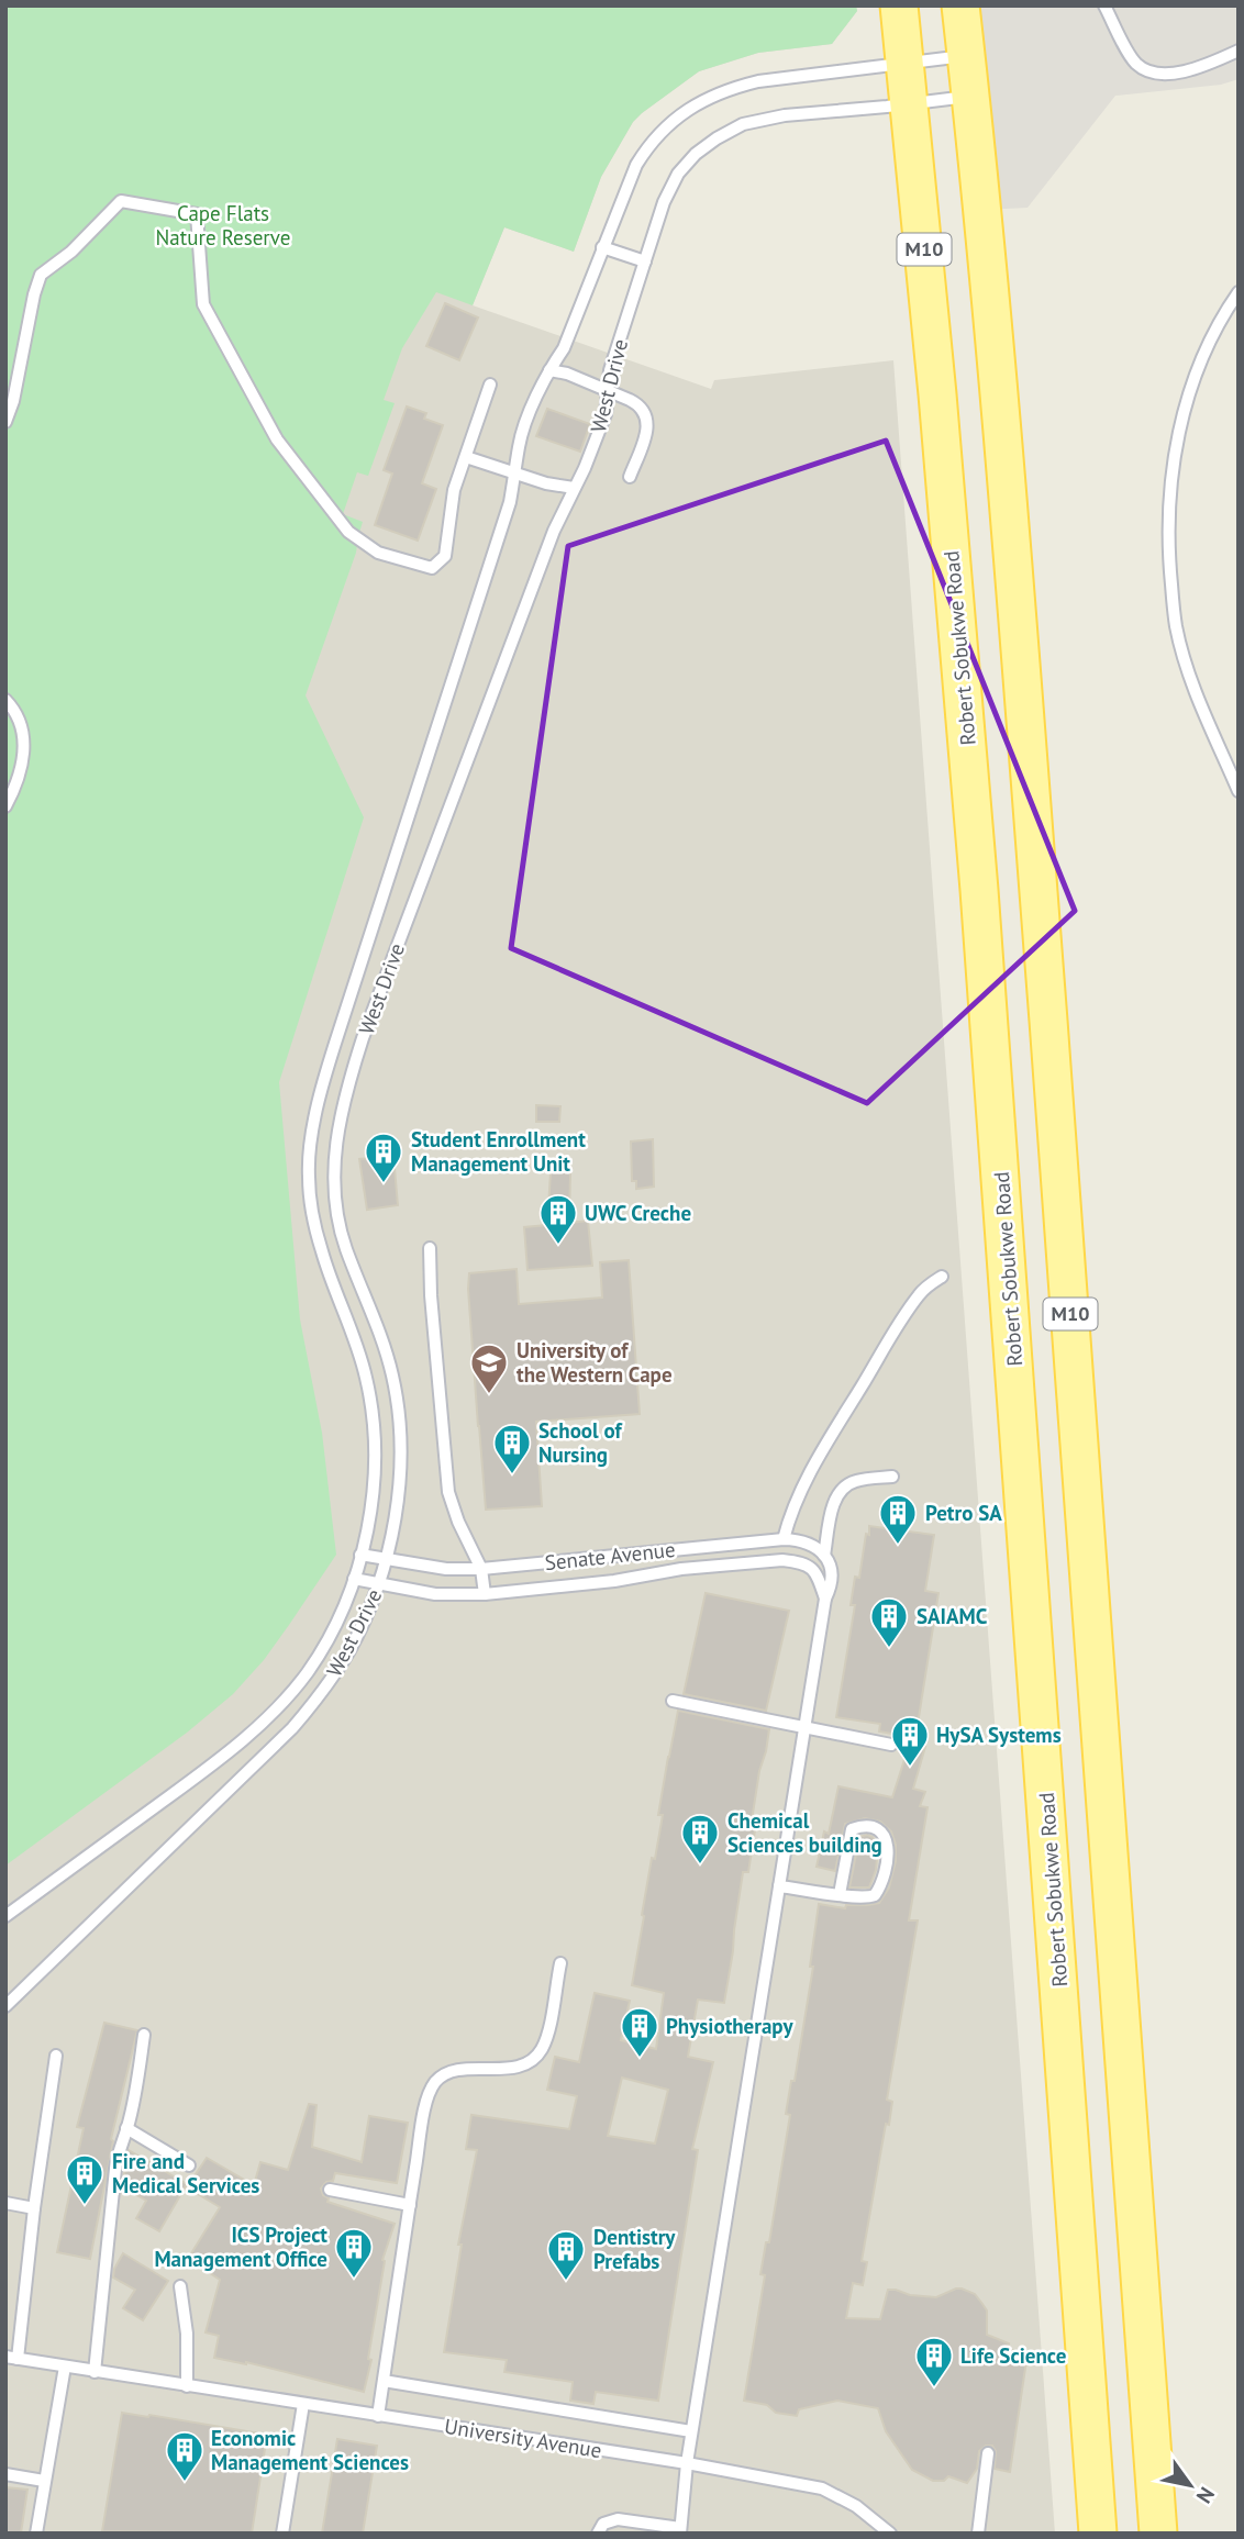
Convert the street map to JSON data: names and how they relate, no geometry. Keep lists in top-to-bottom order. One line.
{"streets":{"main road":["M10","Robert Sobukwe Road"],"lane":["West Drive","Senate Avenue","University Avenue"]},"crossings":[["M10","West Drive"],["West Drive","Robert Sobukwe Road"],["West Drive","Senate Avenue"]],"parks":["Cape Flats Nature Reserve"],"places":{"building":["Student Enrollment Management Unit","UWC Creche","School of Nursing","Petro SA","SAIAMC","HySA Systems","Chemical Sciences building","Physiotherapy","Fire and Medical Services","ICS Project Management Office","Dentistry Prefabs","Life Science","Economic Management Sciences"],"school or university":["University of the Western Cape"]},"north":"bottom right"}
